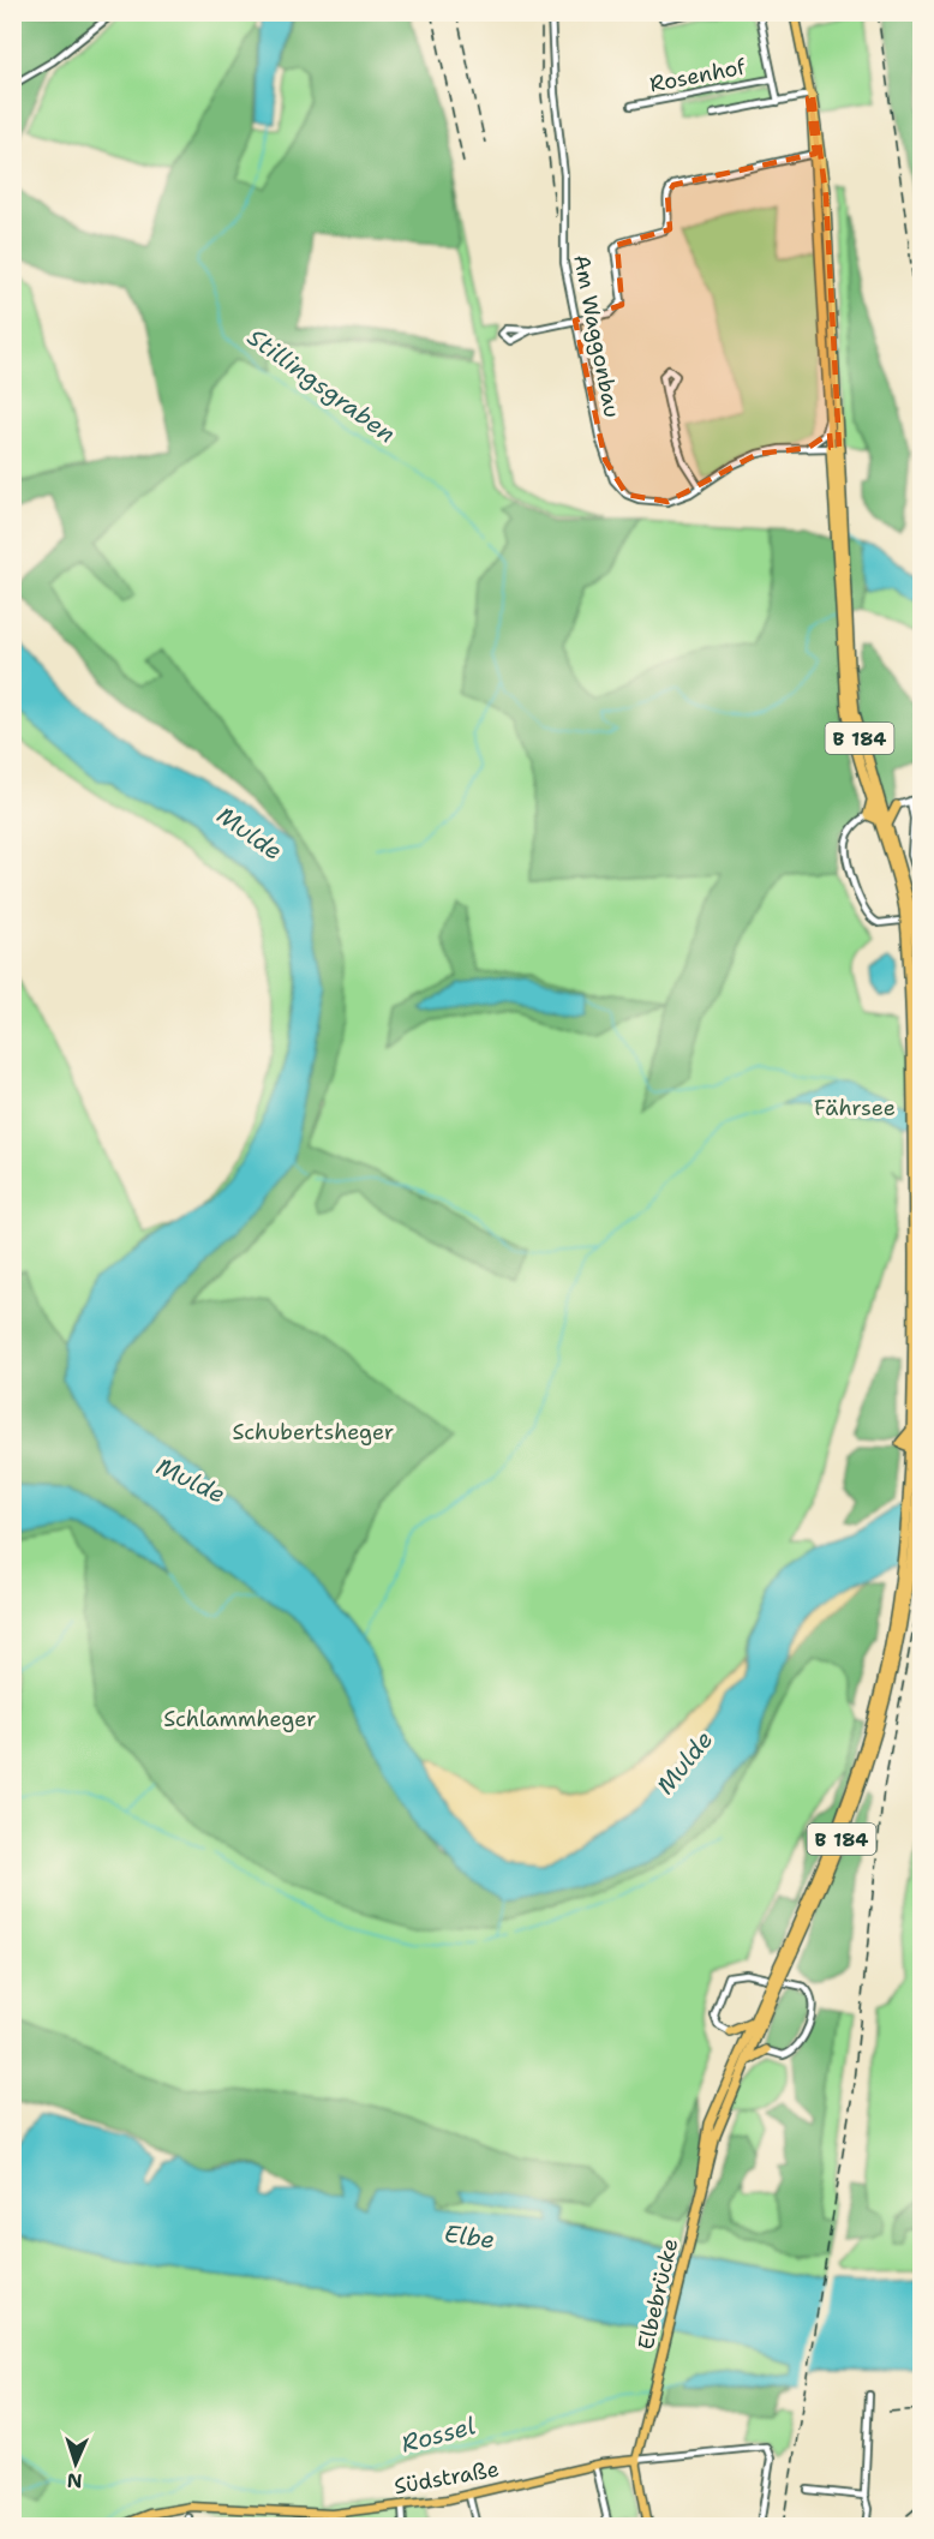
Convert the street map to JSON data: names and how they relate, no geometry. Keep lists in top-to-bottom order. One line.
{"streets":{"highway":["B 184","Elbebrücke"],"main road":["Südstraße"],"street":["Rosenhof","Am Waggonbau"]},"crossings":[["Rosenhof","B 184"],["Am Waggonbau","B 184"],["B 184","Elbebrücke"],["B 184","Südstraße"]],"water":["Stillingsgraben","Mulde","Elbe","Rossel"],"parks":["Fährsee","Schubertsheger","Schlammheger"],"north":"bottom"}
